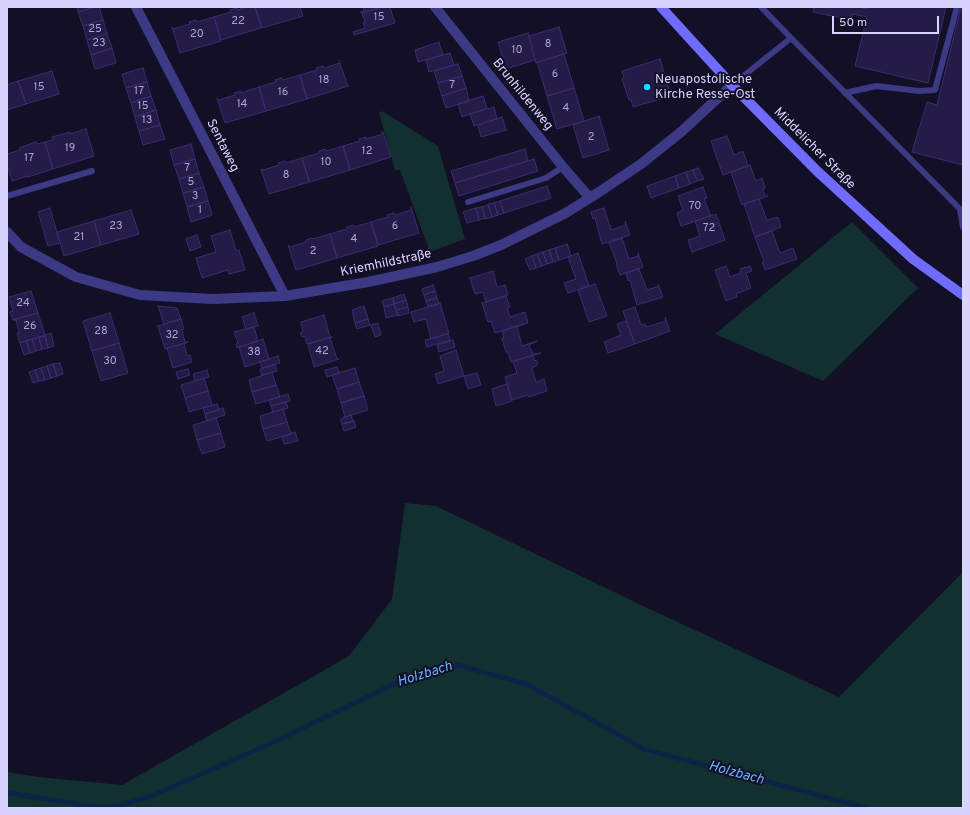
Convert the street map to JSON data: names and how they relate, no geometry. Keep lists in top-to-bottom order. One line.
{"streets":{"street":["Brunhildenweg","Sentaweg","Middelicher Straße","Kriemhildstraße"]},"crossings":[["Brunhildenweg","Kriemhildstraße"],["Sentaweg","Kriemhildstraße"],["Middelicher Straße","Kriemhildstraße"]],"water":["Holzbach"],"places":["Neuapostolische Kirche Resse-Ost"],"house_numbers":["15","22","25","20","23","8","10","6","18","7","15","17","16","14","15","4","13","2","19","12","17","10","7","8","5","3","70","1","23","6","72","21","4","2","24","26","28","32","42","38","30"],"scale_bar":"50 m"}
